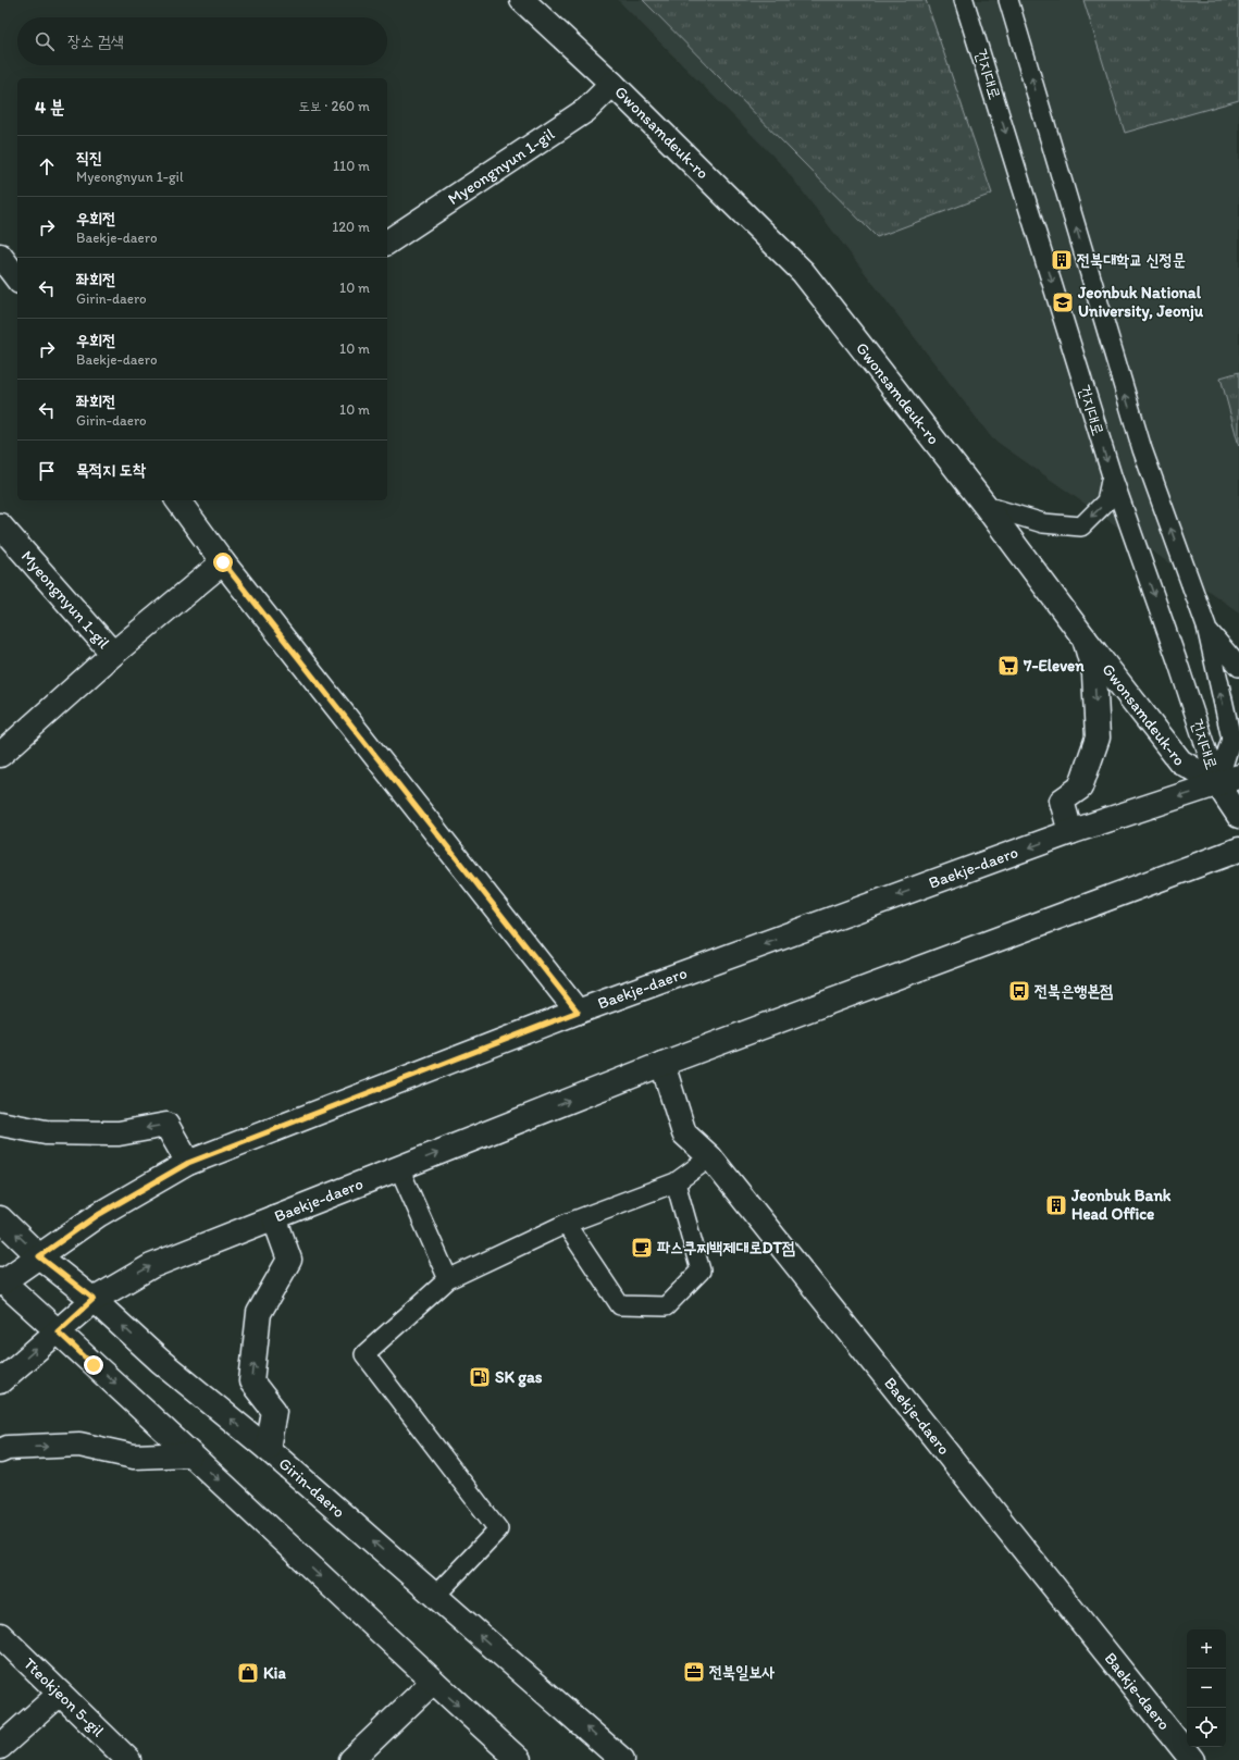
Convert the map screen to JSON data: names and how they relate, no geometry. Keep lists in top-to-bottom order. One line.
{"streets":{"street":["Gwonsamdeuk-ro","Myeongnyun 1-gil","Baekje-daero","Girin-daero","Tteokjeon 5-gil"],"lane":["건지대로"]},"crossings":[["건지대로","Gwonsamdeuk-ro"],["건지대로","Baekje-daero"],["Gwonsamdeuk-ro","Myeongnyun 1-gil"],["Gwonsamdeuk-ro","Baekje-daero"],["Baekje-daero","Girin-daero"]],"places":{"building":["전북대학교 신정문","Jeonbuk Bank Head Office"],"school or university":["Jeonbuk National University, Jeonju"],"supermarket":["7-Eleven"],"bus stop":["전북은행본점"],"cafe":["파스쿠찌백제대로DT점"],"fuel station":["SK gas"],"office":["전북일보사"],"shop":["Kia"]},"page":{"search":"장소 검색","heading":["4 분","도보 · 260 m"],"list":[["직진","Myeongnyun 1-gil","110 m"],["우회전","Baekje-daero","120 m"],["좌회전","Girin-daero","10 m"],["우회전","Baekje-daero","10 m"],["좌회전","Girin-daero","10 m"],"목적지 도착"],"map_buttons":["+","−"]}}
